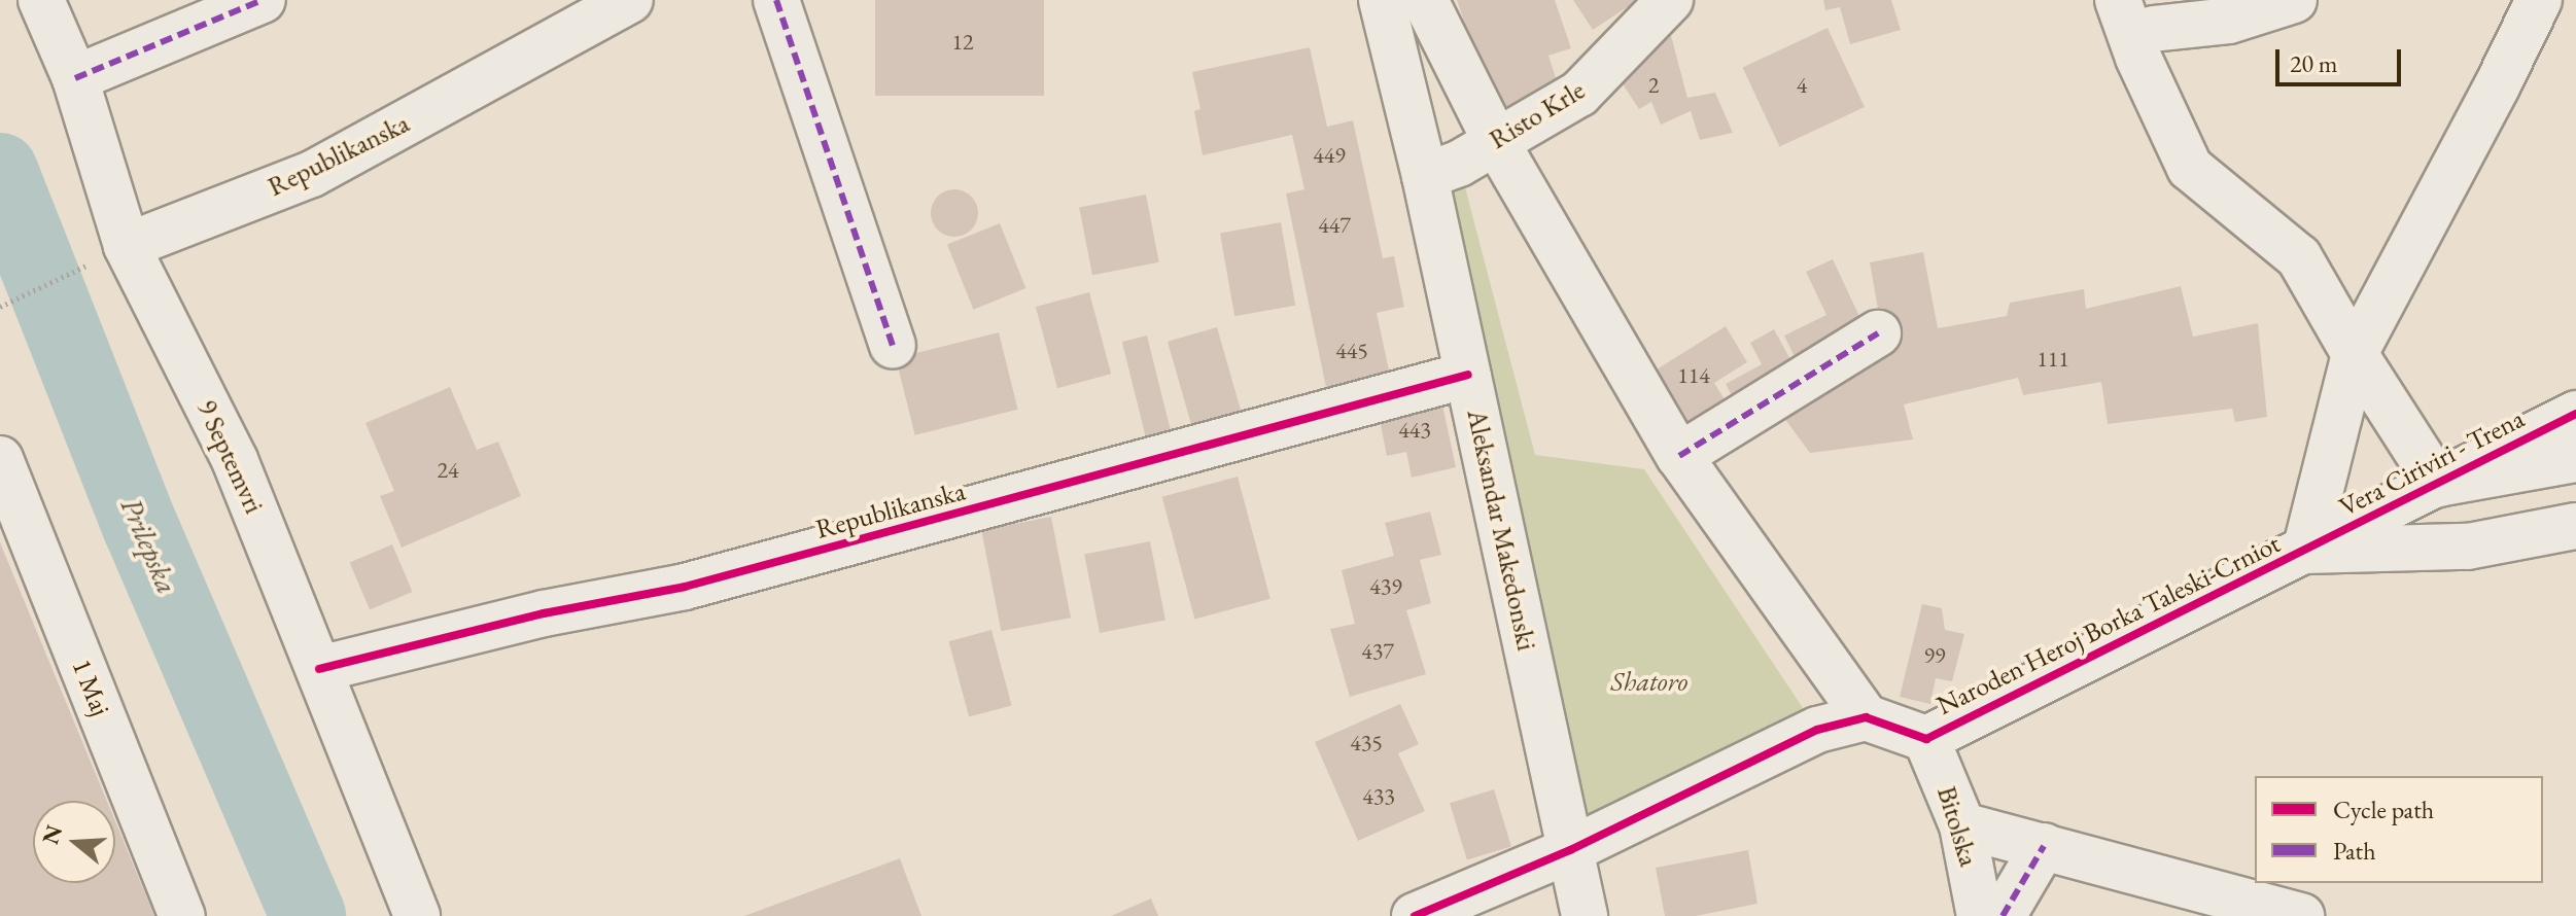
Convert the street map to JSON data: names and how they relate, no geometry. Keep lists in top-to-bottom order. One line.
{"streets":{"street":["Risto Krle","Republikanska","9 Septemvri","Vera Ciriviri - Trena","Aleksandar Makedonski","Naroden Heroj Borka Taleski-Crniot","1 Maj","Bitolska"]},"crossings":[["Risto Krle","Aleksandar Makedonski"],["Republikanska","9 Septemvri"],["Republikanska","Aleksandar Makedonski"],["Vera Ciriviri - Trena","Naroden Heroj Borka Taleski-Crniot"],["Naroden Heroj Borka Taleski-Crniot","Bitolska"]],"water":["Prilepska"],"parks":["Shatoro"],"house_numbers":["12","2","4","449","447","445","111","114","443","24","439","437","99","435","433"],"legend":["Cycle path","Path"],"scale_bar":"20 m","north":"left"}
